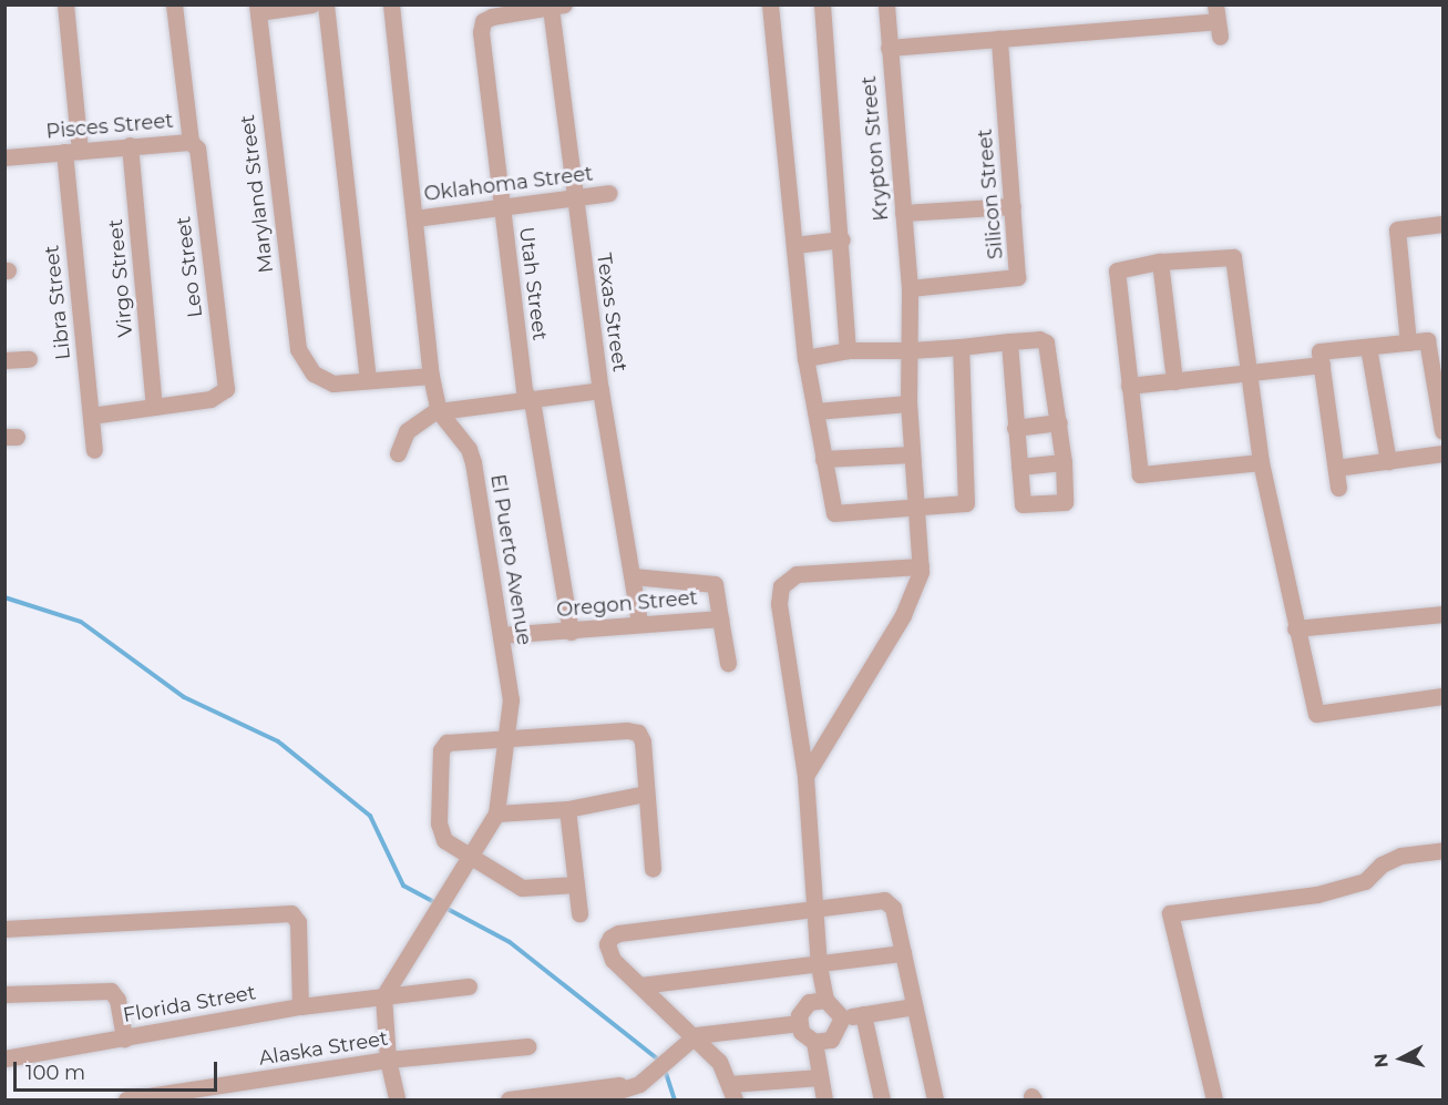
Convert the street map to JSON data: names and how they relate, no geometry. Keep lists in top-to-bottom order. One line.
{"streets":{"street":["Pisces Street","Krypton Street","Oklahoma Street","Maryland Street","Silicon Street","Leo Street","Virgo Street","Utah Street","Libra Street","Texas Street","El Puerto Avenue","Oregon Street","Florida Street","Alaska Street"]},"crossings":[["Pisces Street","Leo Street"],["Pisces Street","Virgo Street"],["Pisces Street","Libra Street"],["Krypton Street","Silicon Street"],["Oklahoma Street","Utah Street"],["Oklahoma Street","Texas Street"],["Oklahoma Street","El Puerto Avenue"],["Leo Street","Virgo Street"],["Leo Street","Libra Street"],["Utah Street","Texas Street"],["Utah Street","Oregon Street"],["Texas Street","Oregon Street"],["El Puerto Avenue","Oregon Street"],["El Puerto Avenue","Florida Street"]],"scale_bar":"100 m","north":"left"}
